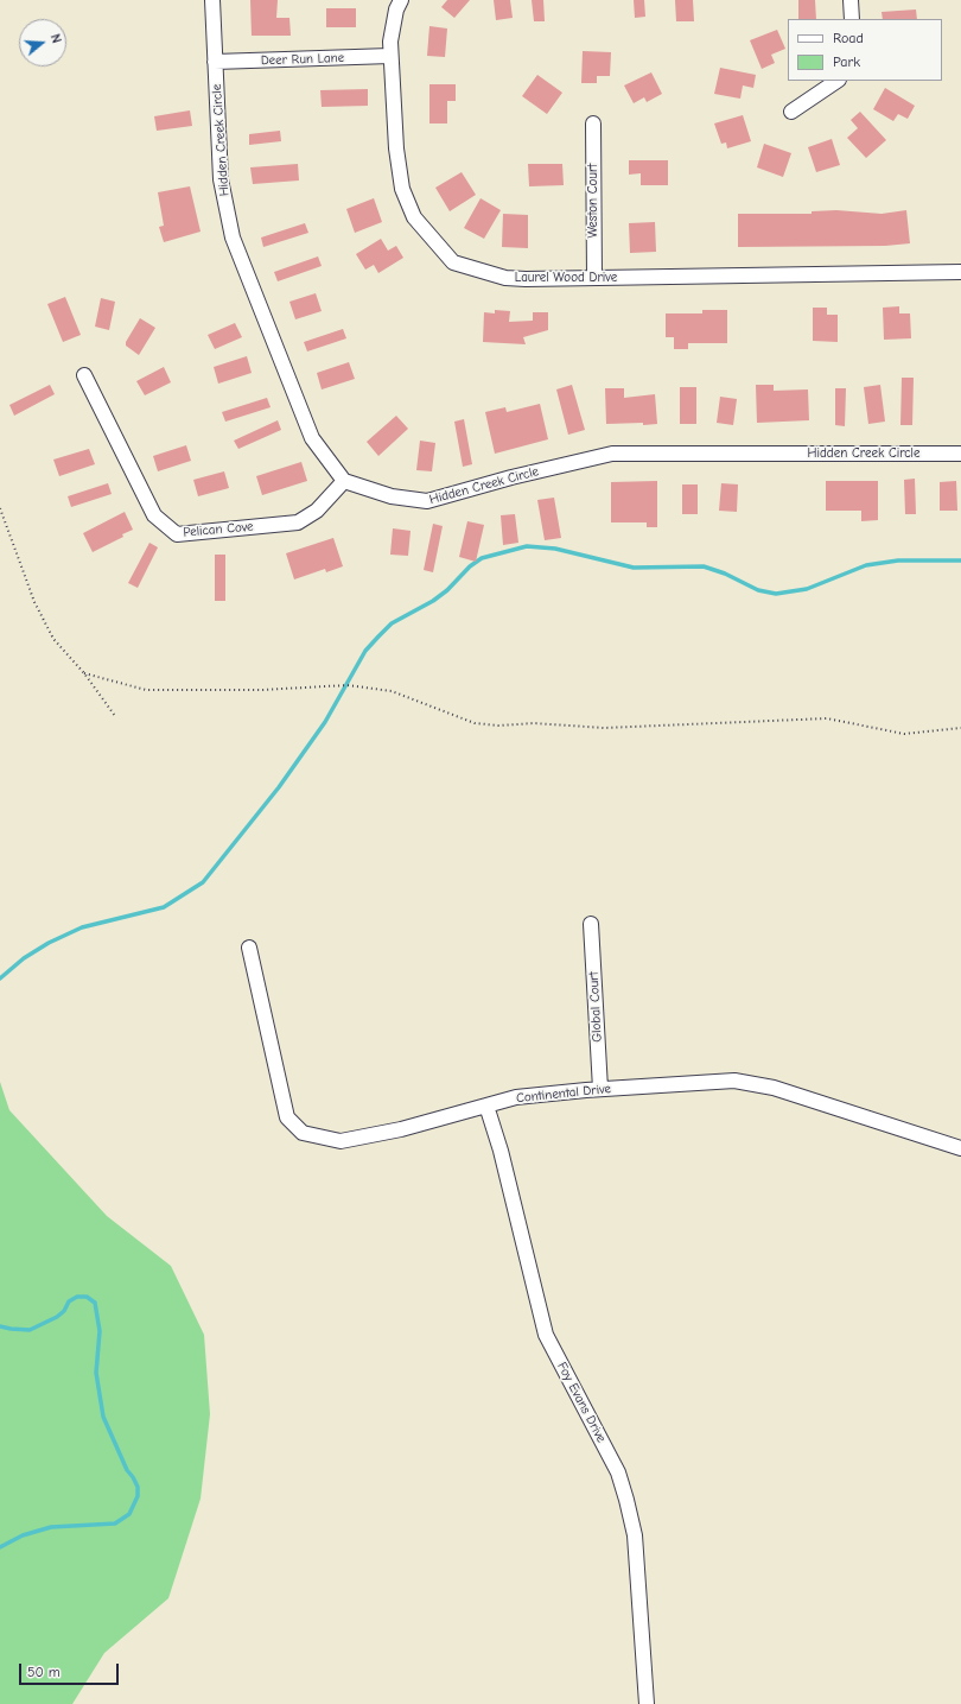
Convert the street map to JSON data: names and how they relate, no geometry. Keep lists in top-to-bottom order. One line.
{"streets":{"street":["Deer Run Lane","Hidden Creek Circle","Weston Court","Laurel Wood Drive","Pelican Cove","Global Court","Continental Drive","Foy Evans Drive"]},"crossings":[["Deer Run Lane","Hidden Creek Circle"],["Deer Run Lane","Laurel Wood Drive"],["Hidden Creek Circle","Pelican Cove"],["Weston Court","Laurel Wood Drive"],["Global Court","Continental Drive"],["Continental Drive","Foy Evans Drive"]],"legend":["Road","Park"],"scale_bar":"50 m","north":"right"}
